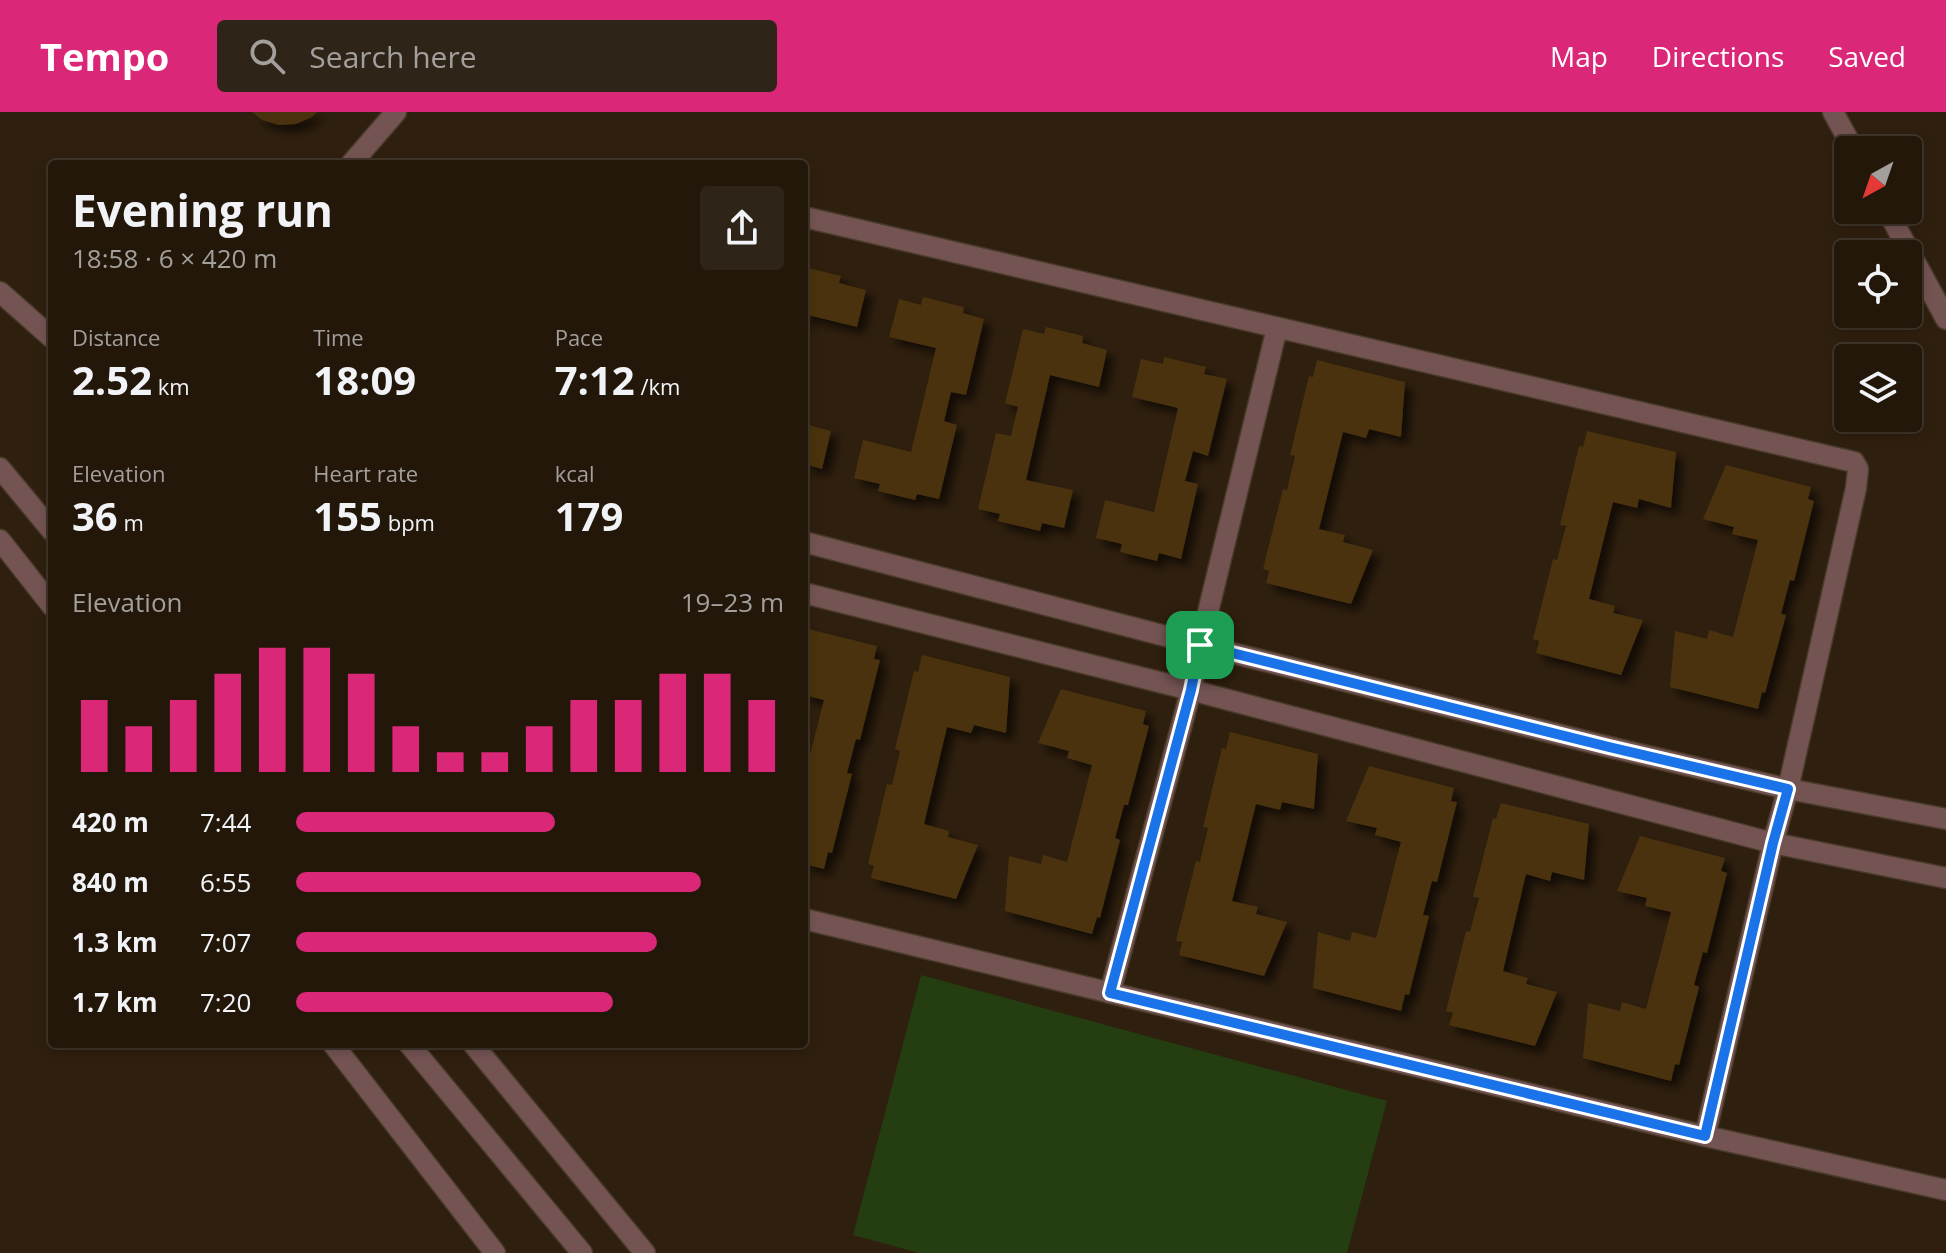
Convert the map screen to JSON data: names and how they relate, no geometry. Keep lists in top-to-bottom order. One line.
{"north":"bottom left","page":{"header":"Tempo","search":"Search here","nav":["Map","Directions","Saved"],"heading":["Evening run","18:58 · 6 × 420 m"],"stats":[["Distance","2.52 km"],["Time","18:09"],["Pace","7:12 /km"],["Elevation","36 m"],["Heart rate","155 bpm"],["kcal","179"]],"chart":["Elevation","19–23 m"],"list":[{"name":"420 m","note":"7:44"},{"name":"840 m","note":"6:55"},{"name":"1.3 km","note":"7:07"},{"name":"1.7 km","note":"7:20"}]}}
